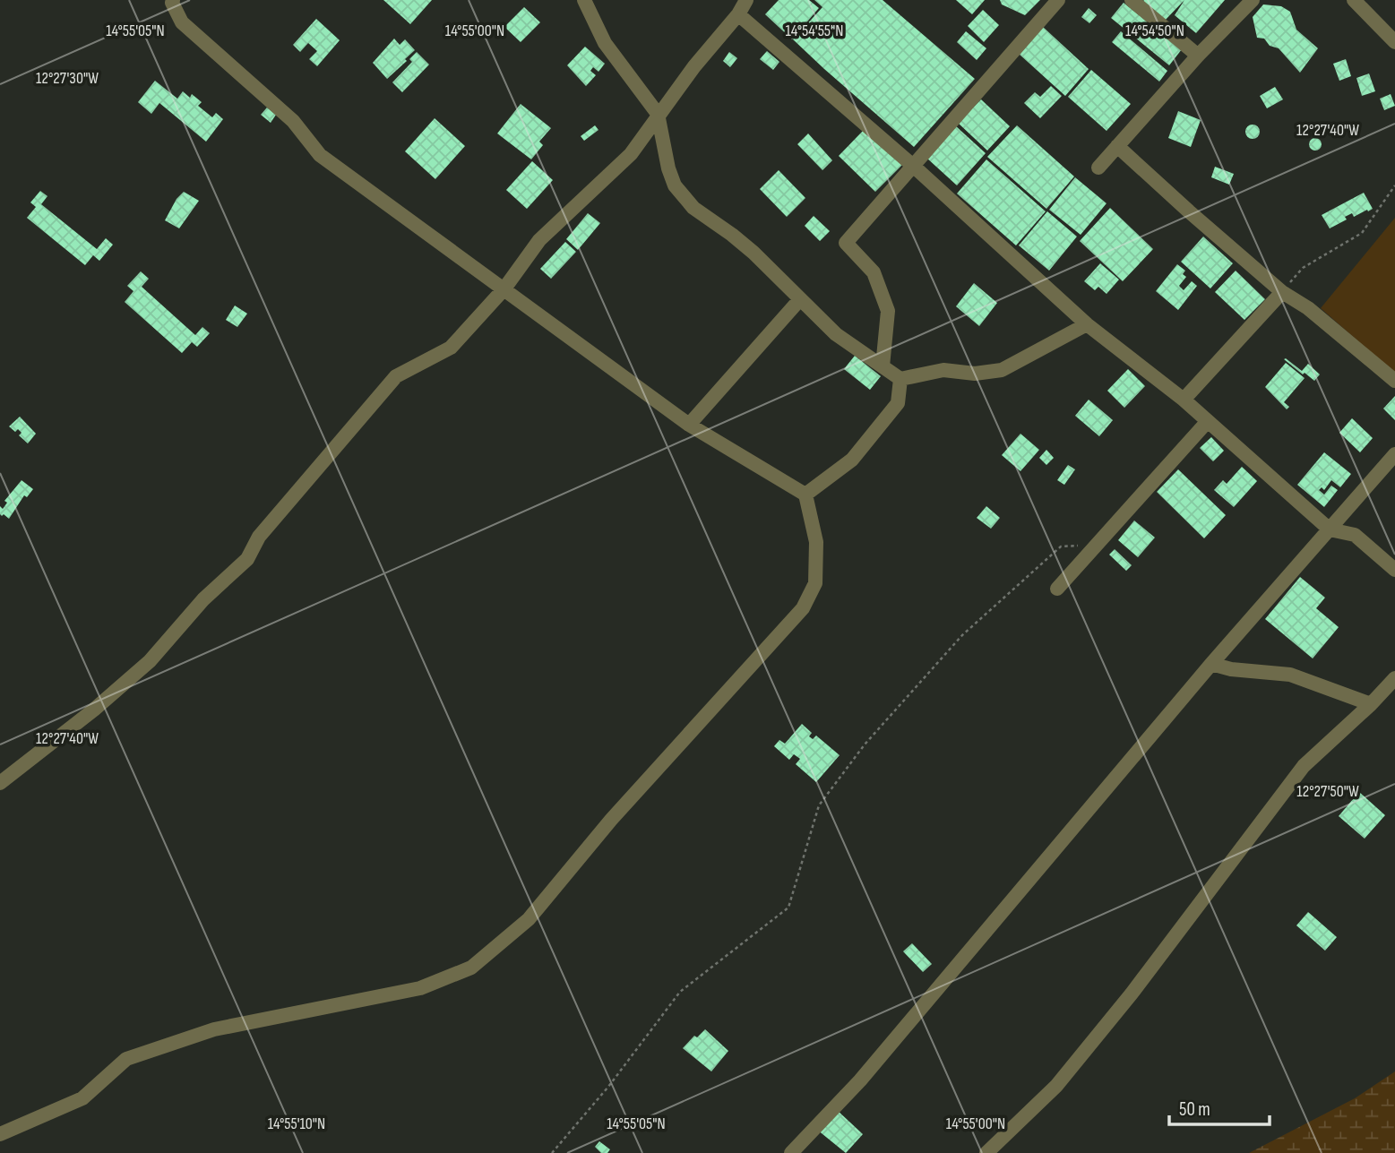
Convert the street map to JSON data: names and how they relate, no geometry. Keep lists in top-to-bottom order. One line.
{"scale_bar":"50 m","coordinates":["14°55'05\"N","14°55'00\"N","14°54'55\"N","14°54'50\"N","12°27'30\"W","12°27'40\"W","12°27'50\"W","14°55'10\"N"]}
